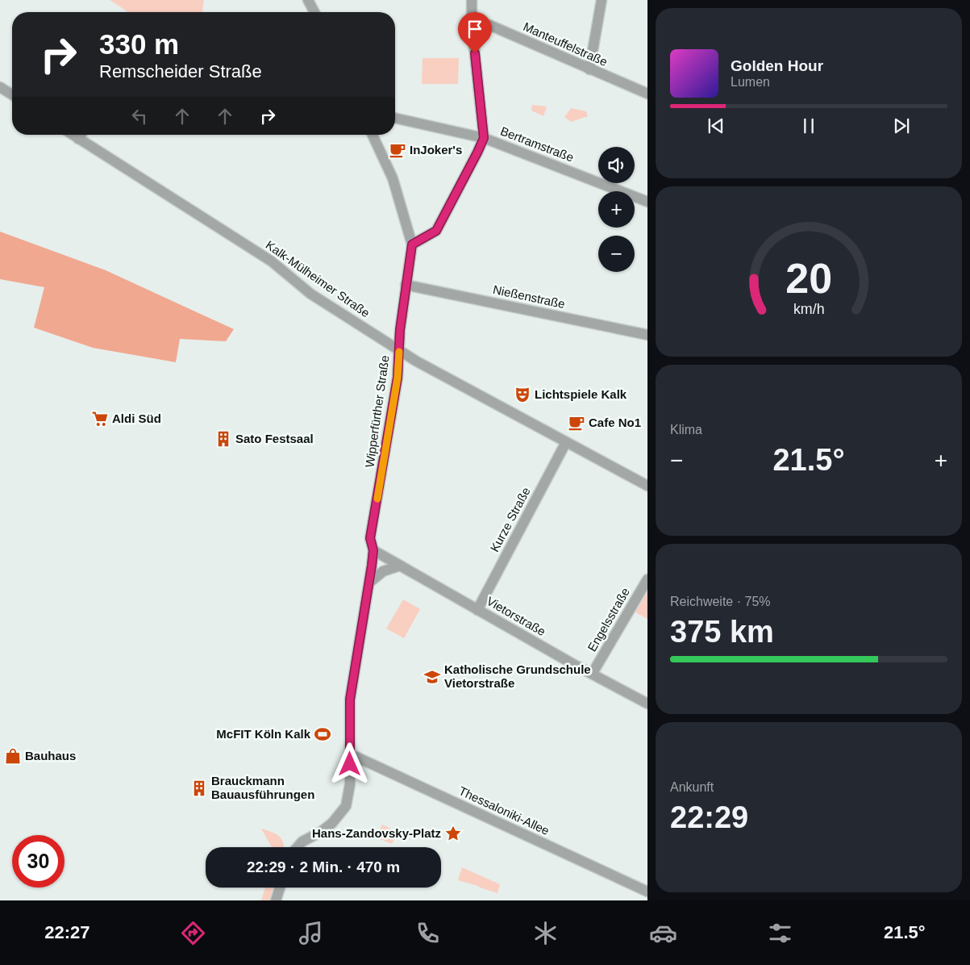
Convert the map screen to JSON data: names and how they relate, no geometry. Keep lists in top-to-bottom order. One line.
{"streets":{"street":["Manteuffelstraße","Bertramstraße","Kalk-Mülheimer Straße","Nießenstraße","Wipperfürther Straße","Kurze Straße","Vietorstraße","Engelsstraße","Thessaloniki-Allee"]},"crossings":[["Kalk-Mülheimer Straße","Wipperfürther Straße"],["Kalk-Mülheimer Straße","Kurze Straße"],["Nießenstraße","Wipperfürther Straße"],["Wipperfürther Straße","Vietorstraße"],["Wipperfürther Straße","Thessaloniki-Allee"],["Kurze Straße","Vietorstraße"],["Vietorstraße","Engelsstraße"]],"places":{"cafe":["InJoker's","Cafe No1"],"theatre":["Lichtspiele Kalk"],"supermarket":["Aldi Süd"],"building":["Sato Festsaal","Brauckmann Bauausführungen"],"school or university":["Katholische Grundschule Vietorstraße"],"sports":["McFIT Köln Kalk"],"shop":["Bauhaus"],"place":["Hans-Zandovsky-Platz"]},"page":{"turn":["330 m","Remscheider Straße"],"song":["Golden Hour","Lumen"],"map_buttons":["+","−"],"tile":["Klima",["Reichweite · 75%","375 km"],["Ankunft","22:29"]],"heat":["−","21.5°","+"],"limit":"30","trip":"22:29 · 2 Min. · 470 m","tabs":["22:27","21.5°"],"gauge":["20","km/h"]}}
